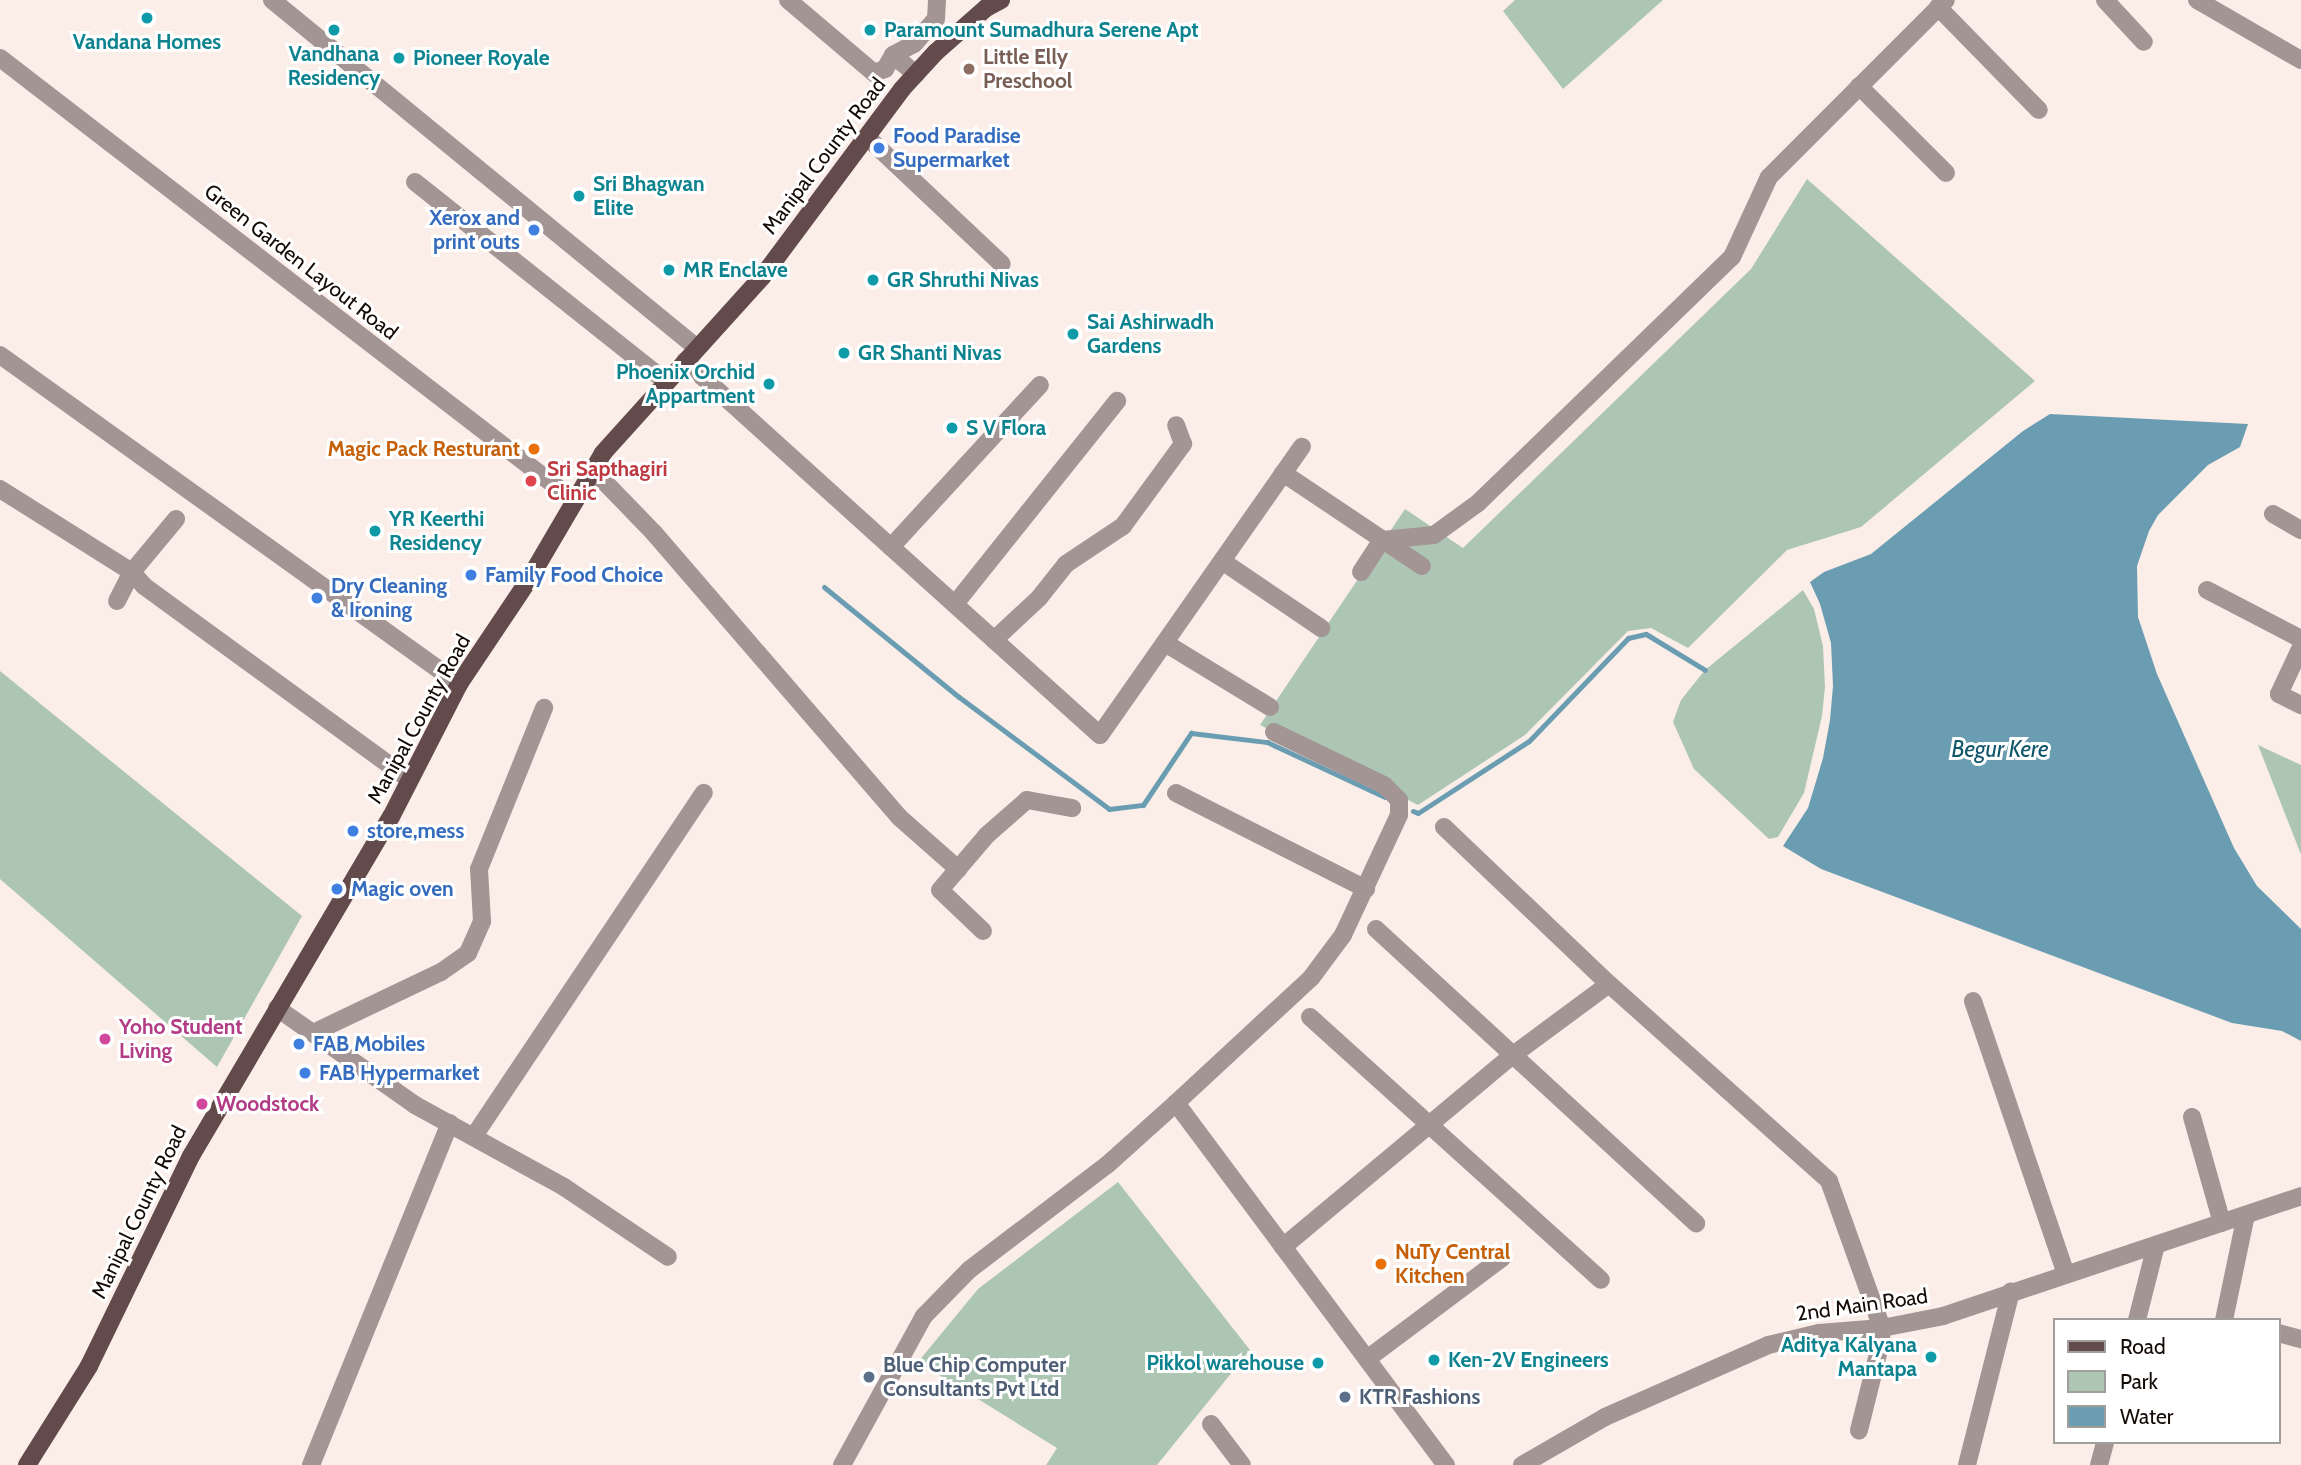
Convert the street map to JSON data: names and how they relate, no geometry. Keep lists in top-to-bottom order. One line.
{"streets":{"main road":["Manipal County Road"],"street":["Green Garden Layout Road","2nd Main Road"]},"crossings":[["Manipal County Road","Green Garden Layout Road"]],"water":["Begur Kere"],"places":["Vandana Homes","Vandhana Residency","Paramount Sumadhura Serene Apt","Pioneer Royale","Little Elly Preschool","Food Paradise Supermarket","Sri Bhagwan Elite","Xerox and print outs","MR Enclave","GR Shruthi Nivas","Sai Ashirwadh Gardens","GR Shanti Nivas","Phoenix Orchid Appartment","S V Flora","Magic Pack Resturant","Sri Sapthagiri Clinic","YR Keerthi Residency","Family Food Choice","Dry Cleaning & Ironing","store,mess","Magic oven","Yoho Student Living","FAB Mobiles","FAB Hypermarket","Woodstock","NuTy Central Kitchen","Aditya Kalyana Mantapa","Ken-2V Engineers","Pikkol warehouse","Blue Chip Computer Consultants Pvt Ltd","KTR Fashions"],"legend":["Road","Park","Water"]}
